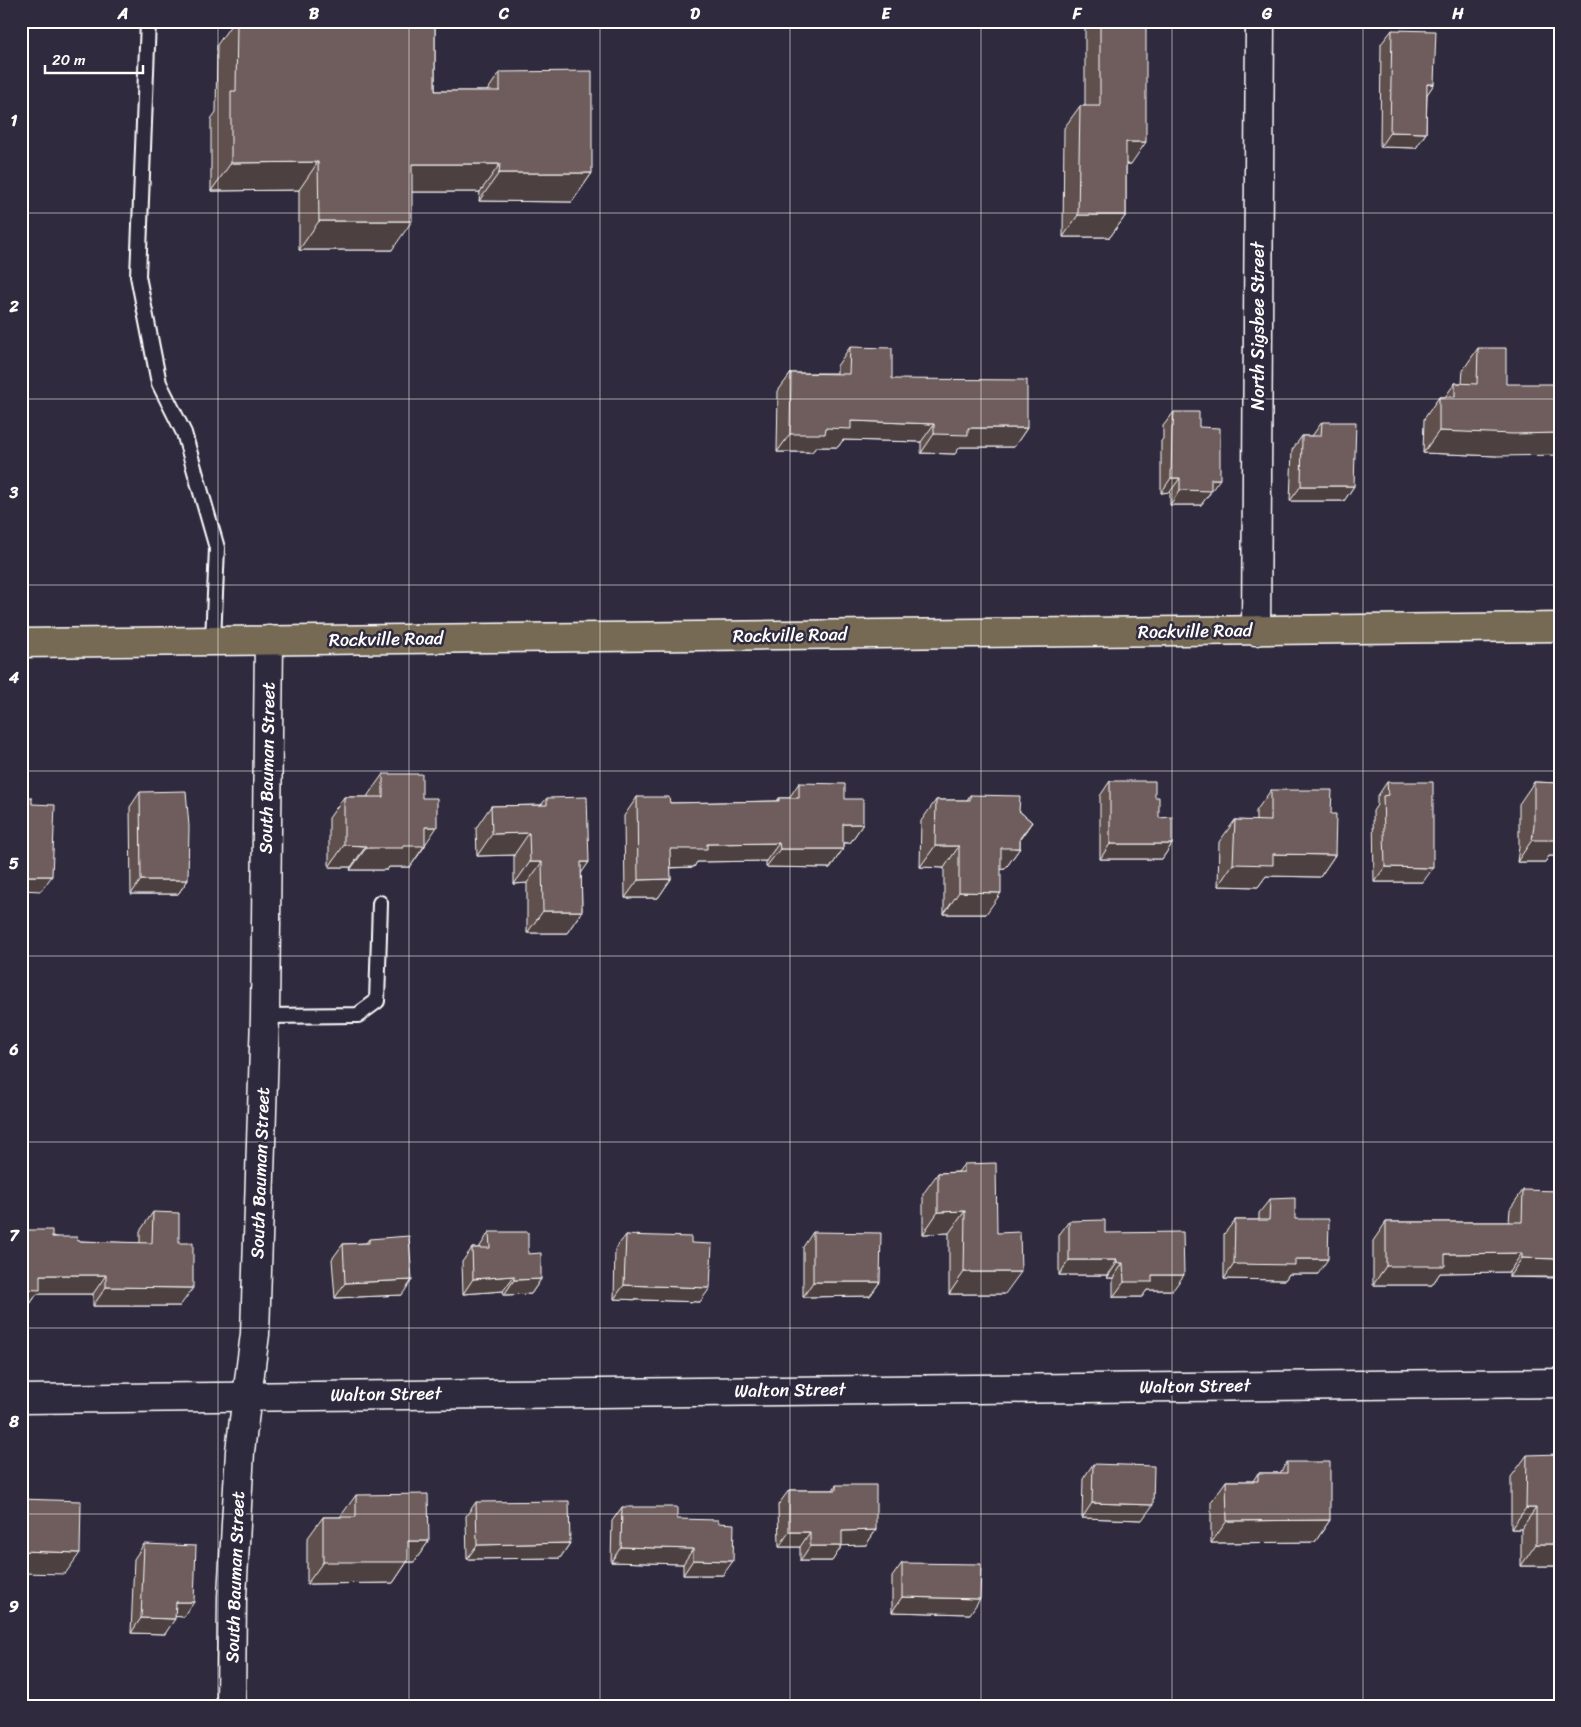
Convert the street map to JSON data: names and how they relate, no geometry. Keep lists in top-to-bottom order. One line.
{"streets":{"main road":["Rockville Road"],"street":["North Sigsbee Street","South Bauman Street","Walton Street"]},"crossings":[["North Sigsbee Street","Rockville Road"],["Rockville Road","South Bauman Street"],["South Bauman Street","Walton Street"]],"scale_bar":"20 m","grid":{"columns":["A","B","C","D","E","F","G","H"],"rows":["1","2","3","4","5","6","7","8","9"]}}
